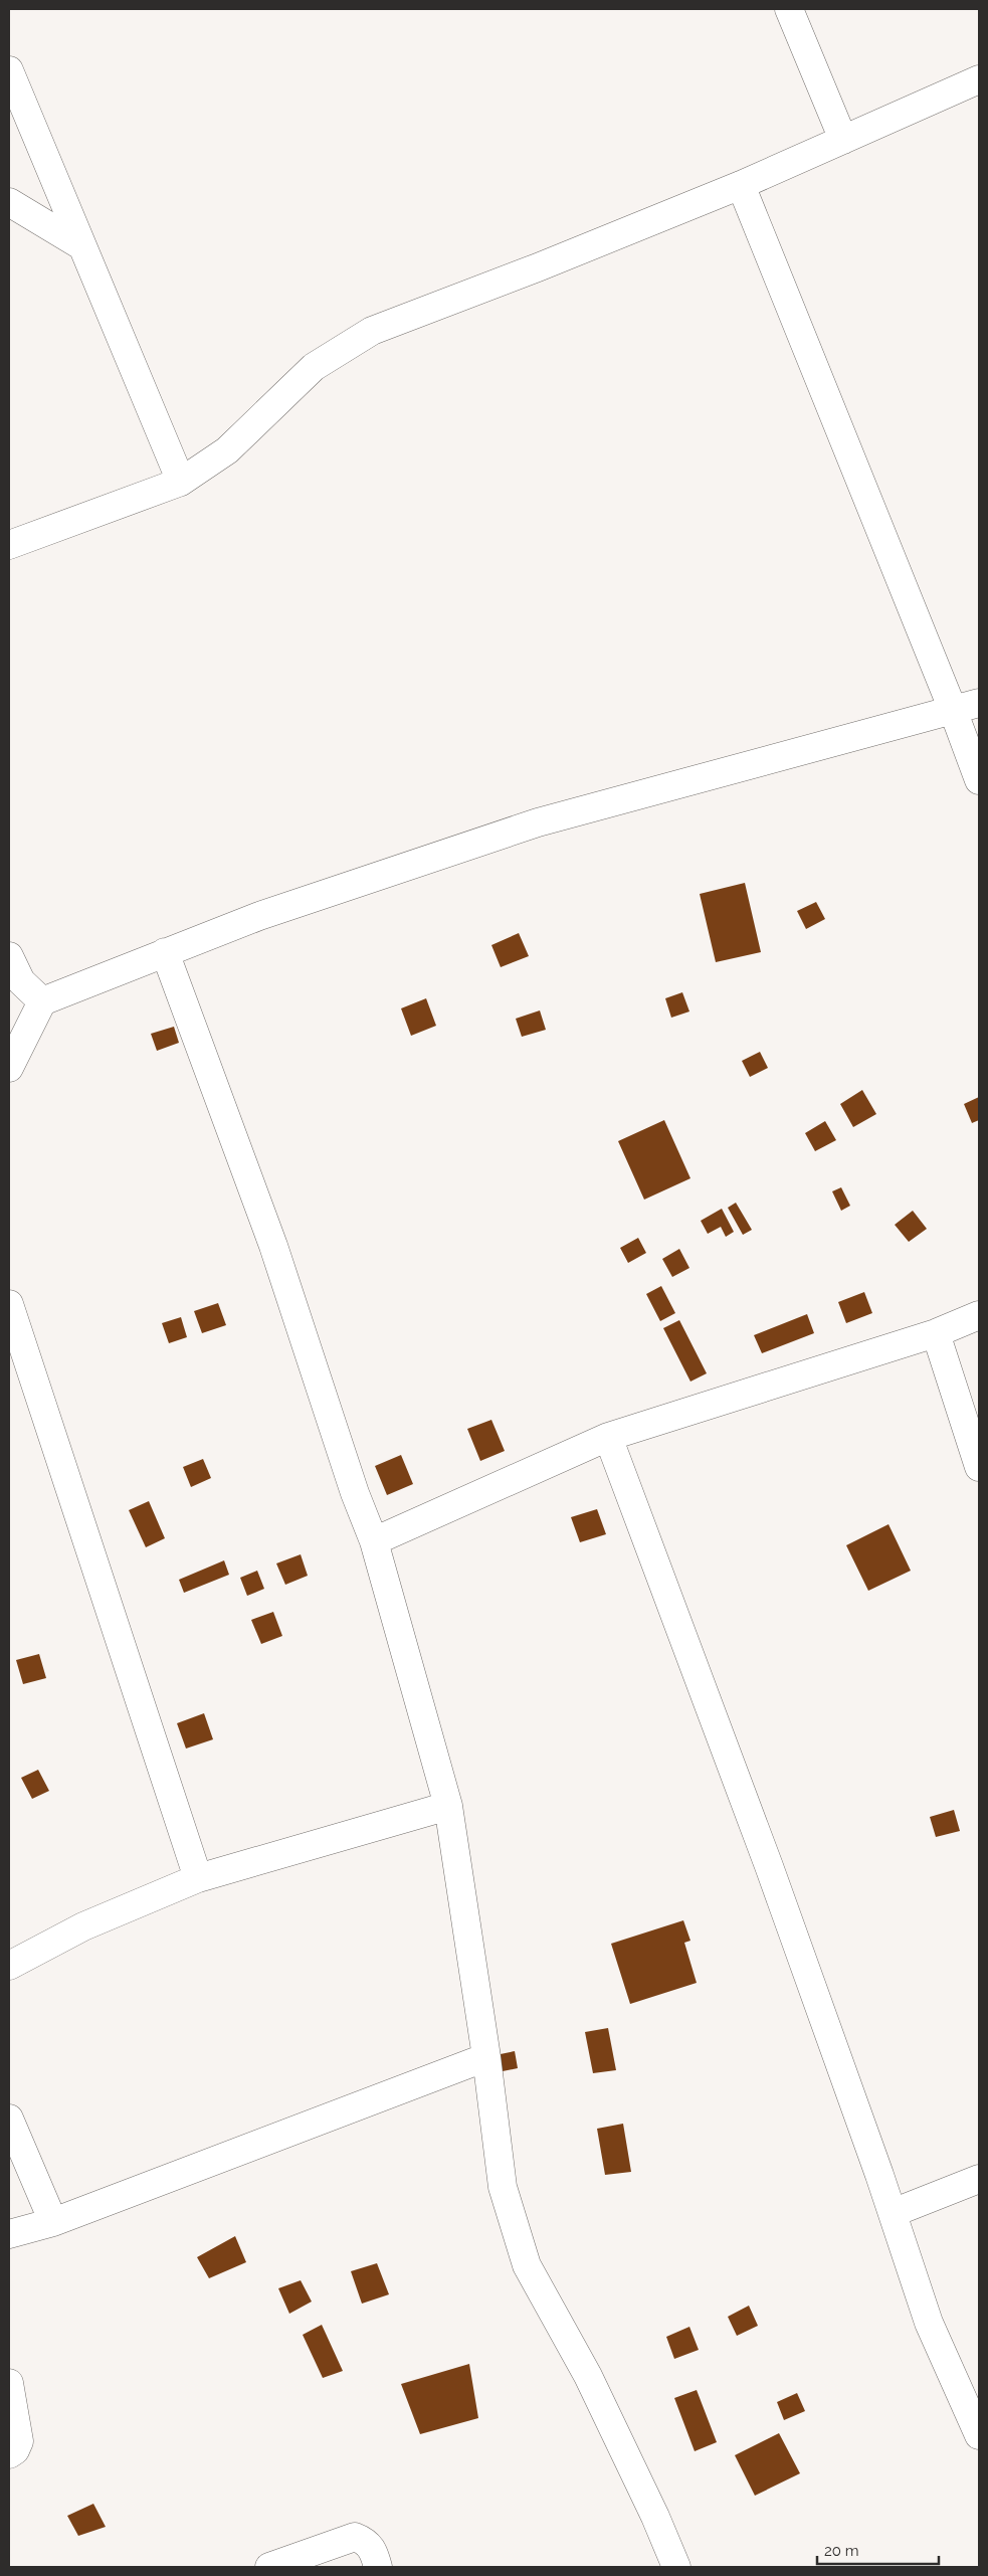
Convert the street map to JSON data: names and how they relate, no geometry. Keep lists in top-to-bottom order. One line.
{"scale_bar":"20 m"}
